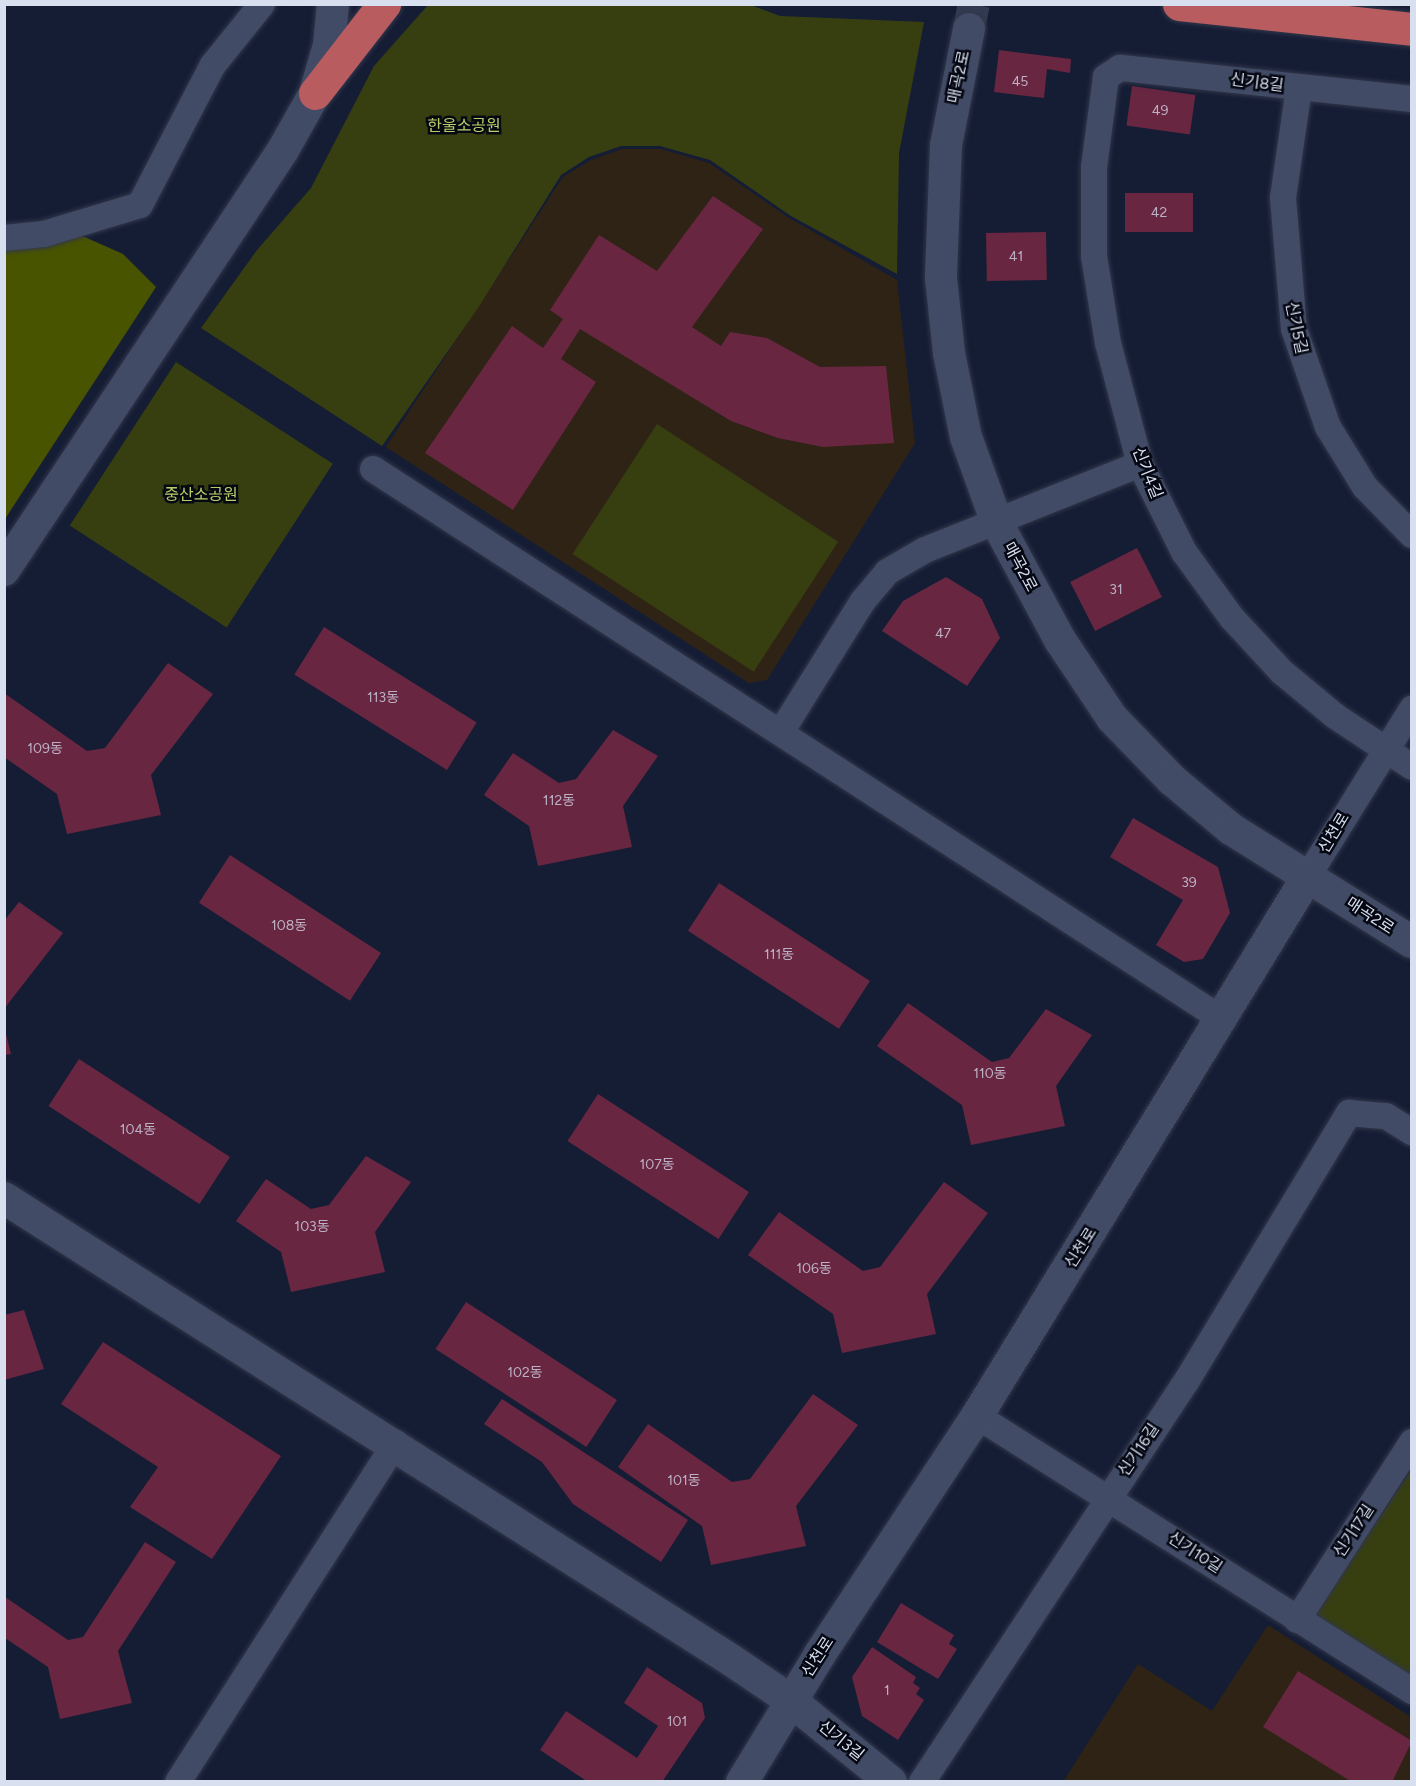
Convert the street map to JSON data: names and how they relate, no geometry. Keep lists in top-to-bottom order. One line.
{"streets":{"street":["매곡2로","신기8길","신기5길","신기4길","신천로","신기16길","신기17길","신기10길","신기3길"]},"crossings":[["매곡2로","신천로"],["신기8길","신기5길"],["신기8길","신기4길"],["신기4길","신천로"],["신천로","신기10길"],["신천로","신기3길"],["신기16길","신기10길"],["신기17길","신기10길"]],"parks":["한울소공원","중산소공원"],"house_numbers":["45","49","42","41","31","47","113동","109동","112동","39","108동","111동","110동","104동","107동","103동","106동","102동","101동","1","101"]}
